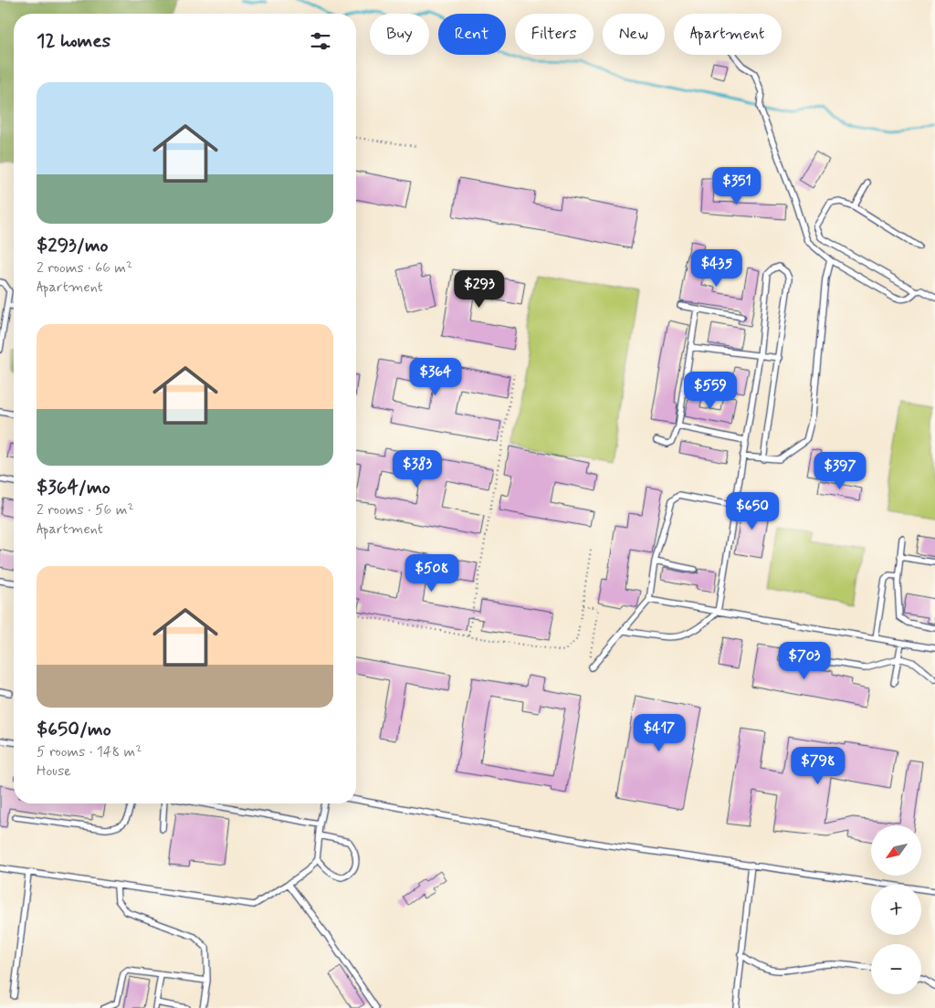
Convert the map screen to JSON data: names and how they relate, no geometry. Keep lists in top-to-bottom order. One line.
{"north":"bottom left","page":{"chip":["Buy","Rent","Filters","New","Apartment"],"heading":"12 homes","list":[{"name":"$293/mo","note":"2 rooms · 66 m² · Apartment"},{"name":"$364/mo","note":"2 rooms · 56 m² · Apartment"},{"name":"$650/mo","note":"5 rooms · 148 m² · House"}],"price":["$351","$435","$293","$364","$559","$383","$397","$650","$508","$703","$417","$798"],"map_buttons":["+","−"]}}
